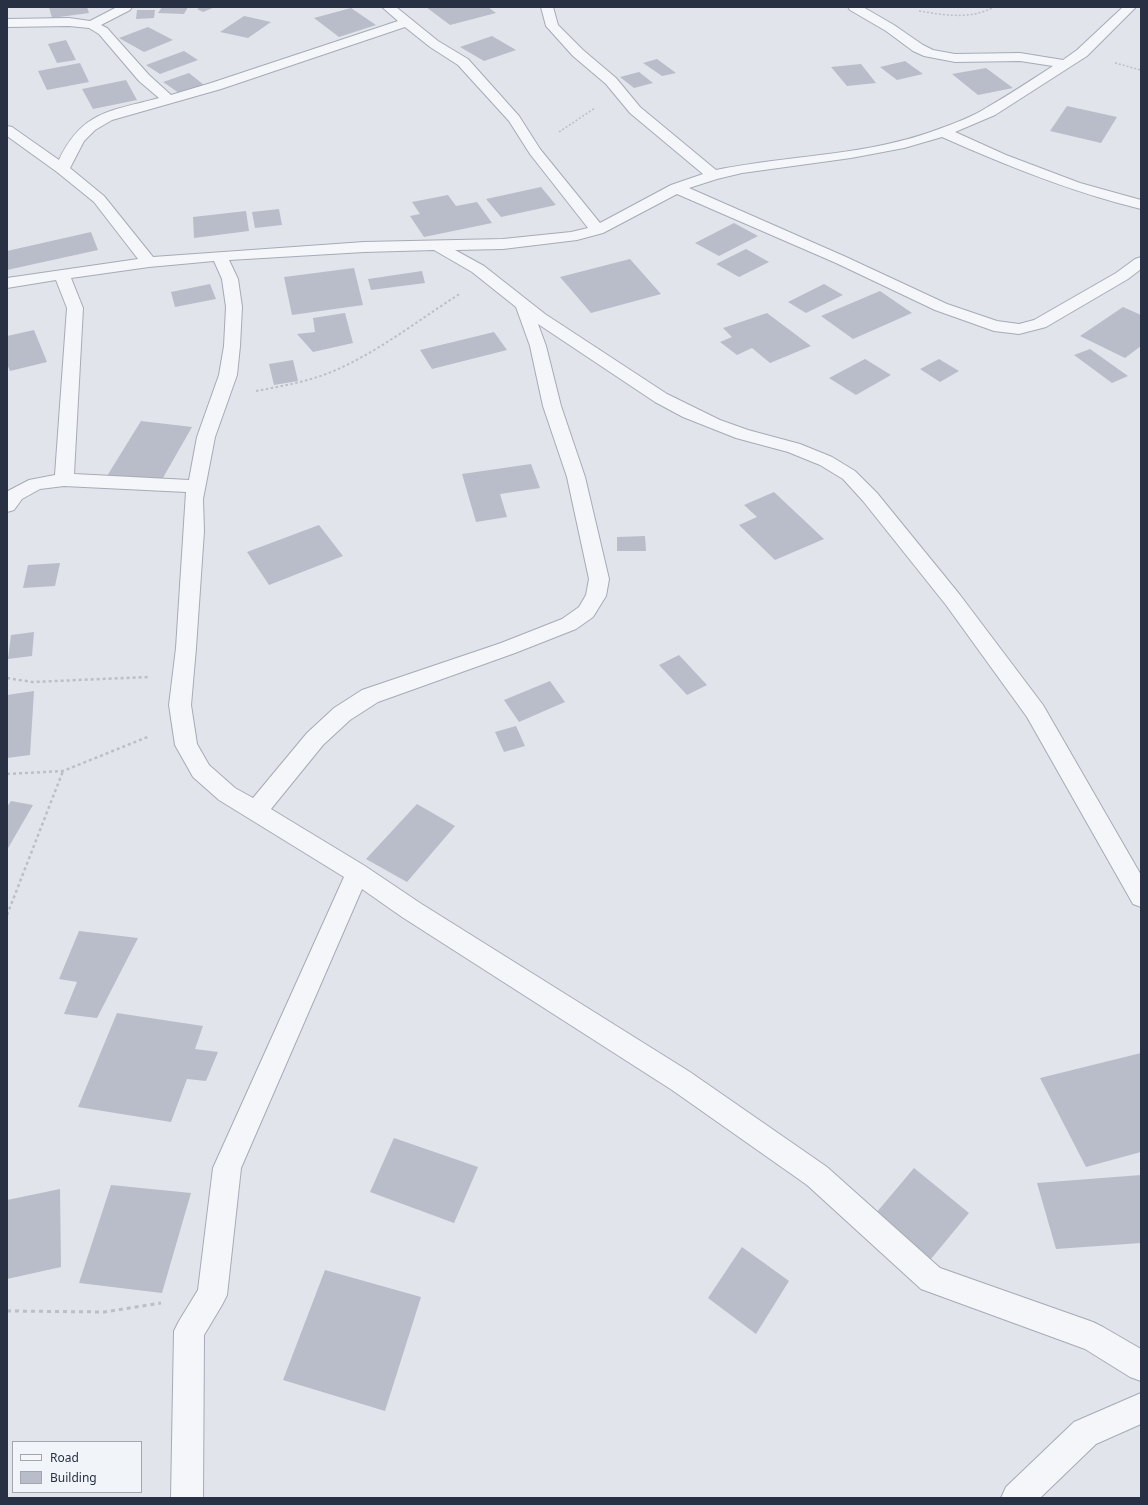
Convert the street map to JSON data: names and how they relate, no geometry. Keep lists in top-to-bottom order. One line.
{"legend":["Road","Building"]}
